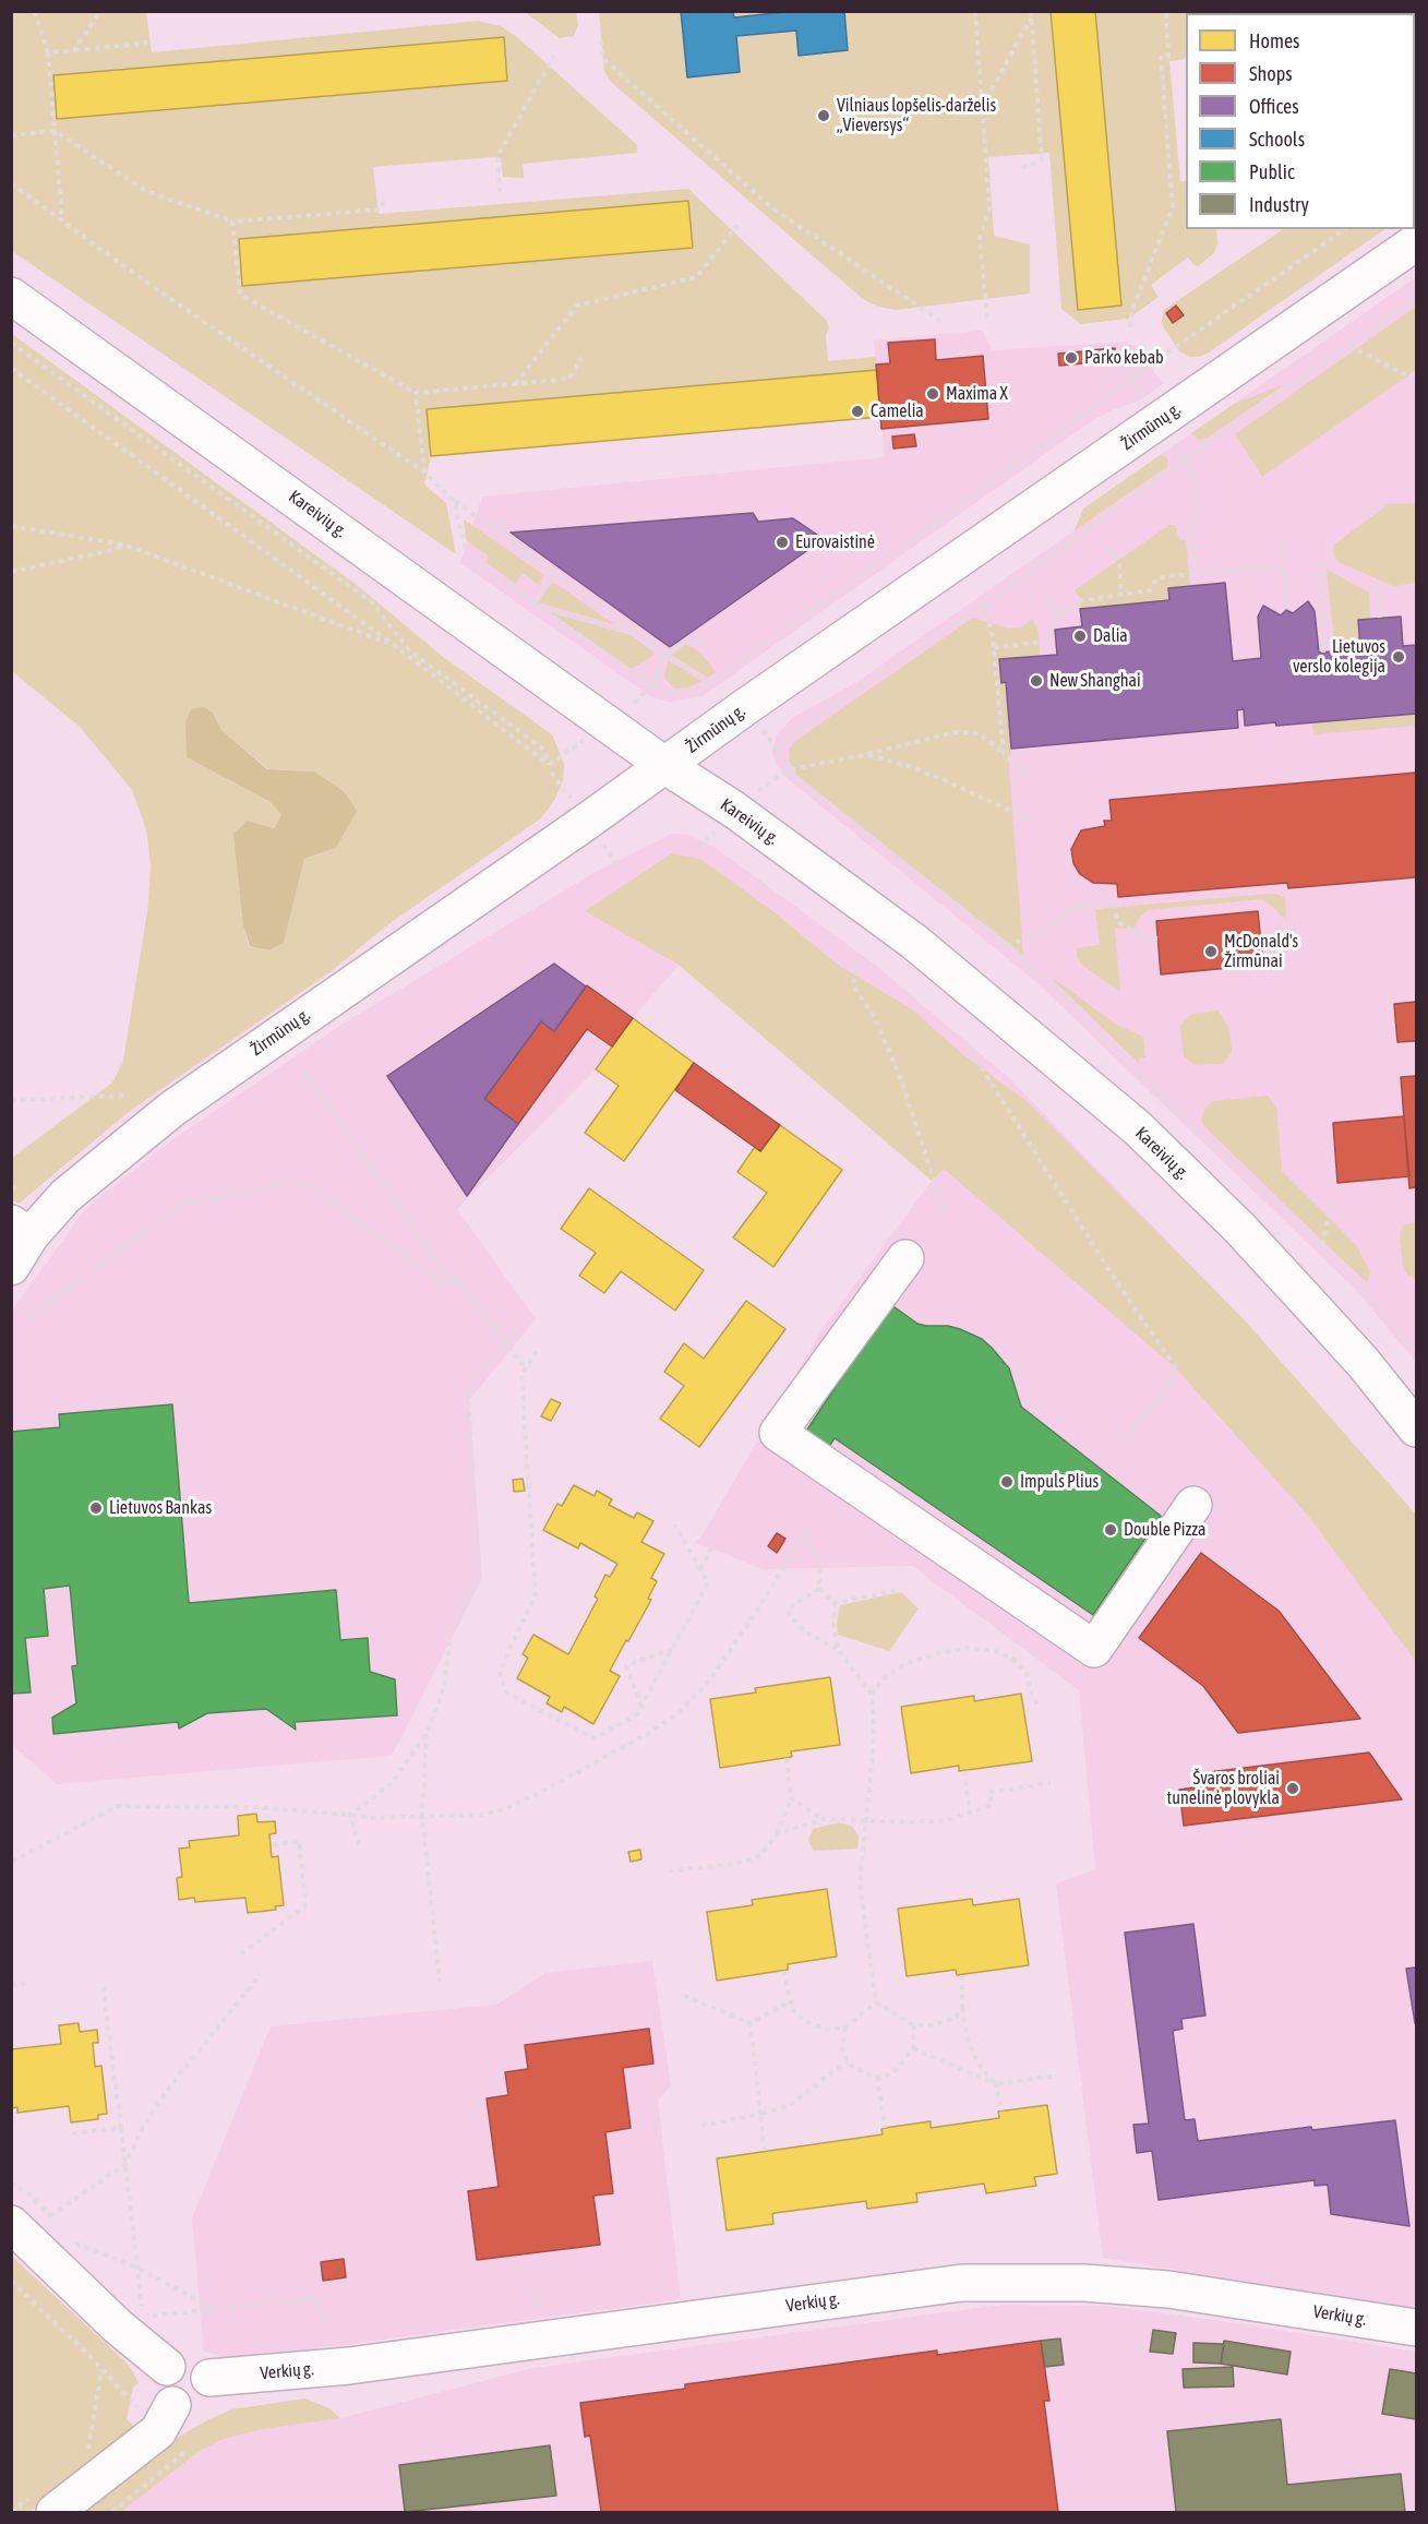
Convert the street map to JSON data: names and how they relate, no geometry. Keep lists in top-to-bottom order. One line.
{"streets":{"main road":["Žirmūnų g.","Kareivių g.","Verkių g."]},"crossings":[["Žirmūnų g.","Kareivių g."]],"places":["Vilniaus lopšelis-darželis „Vieversys“","Parko kebab","Maxima X","Camelia","Eurovaistinė","Dalia","Lietuvos verslo kolegija","New Shanghai","McDonald's Žirmūnai","Impuls Plius","Lietuvos Bankas","Double Pizza","Švaros broliai tunelinė plovykla"],"legend":["Homes","Shops","Offices","Schools","Public","Industry"]}
